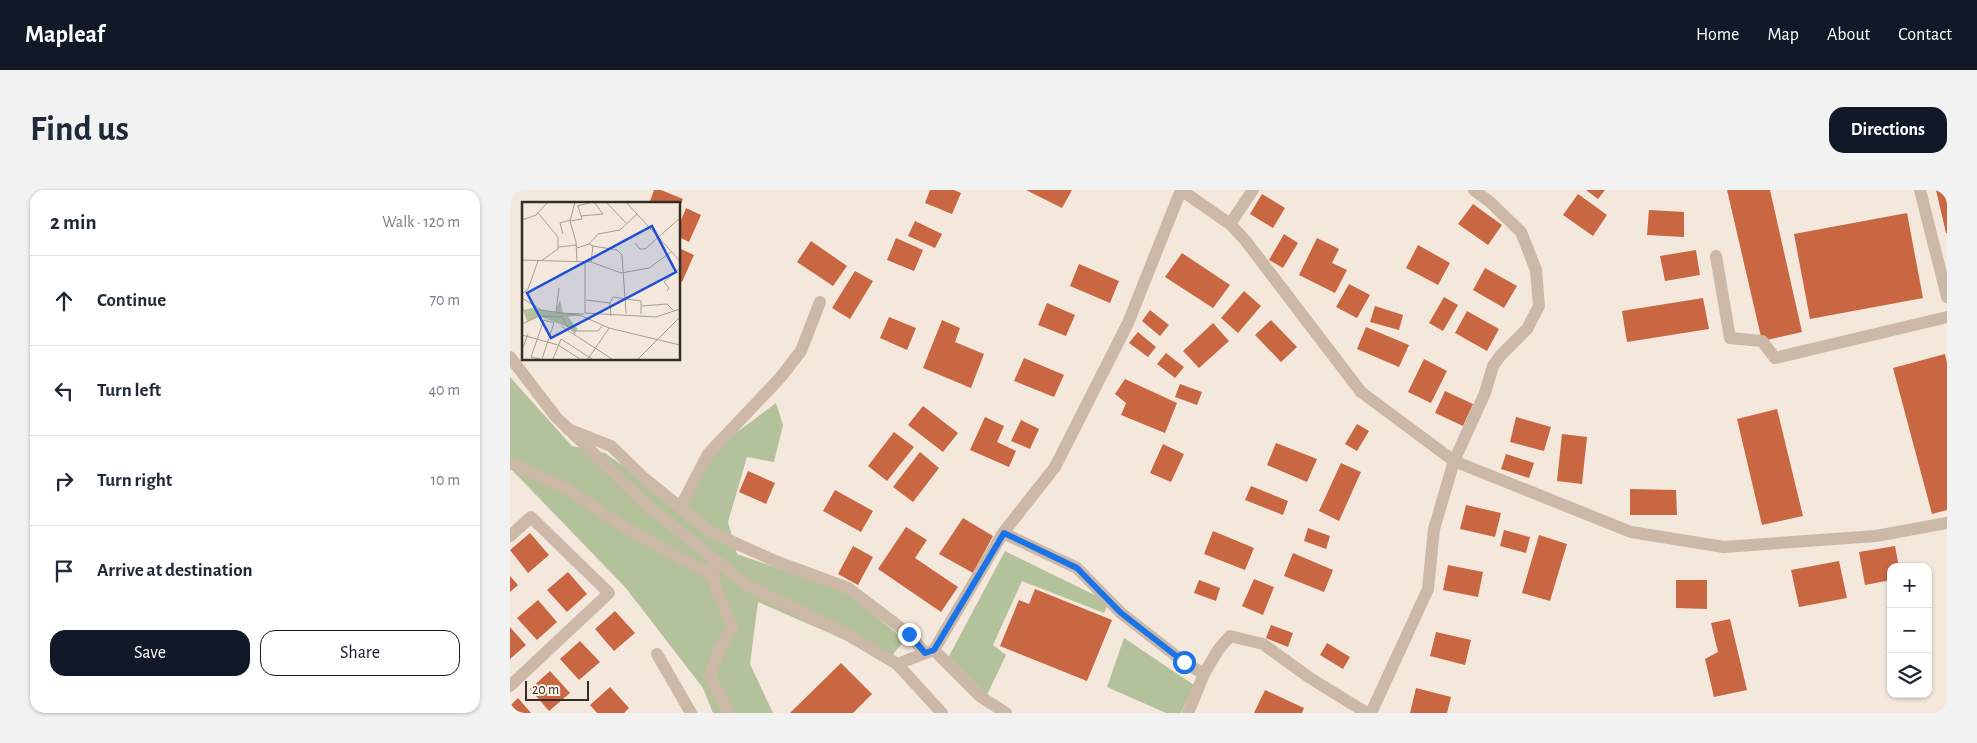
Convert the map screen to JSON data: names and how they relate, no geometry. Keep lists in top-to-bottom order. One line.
{"scale_bar":"20 m","page":{"header":"Mapleaf","nav":["Home","Map","About","Contact"],"buttons":["Directions",["Save","Share"]],"title":"Find us","heading":["2 min","Walk · 120 m"],"list":[["Continue","70 m"],["Turn left","40 m"],["Turn right","10 m"],"Arrive at destination"],"map_buttons":["+","−"],"scale":"20 m"}}
